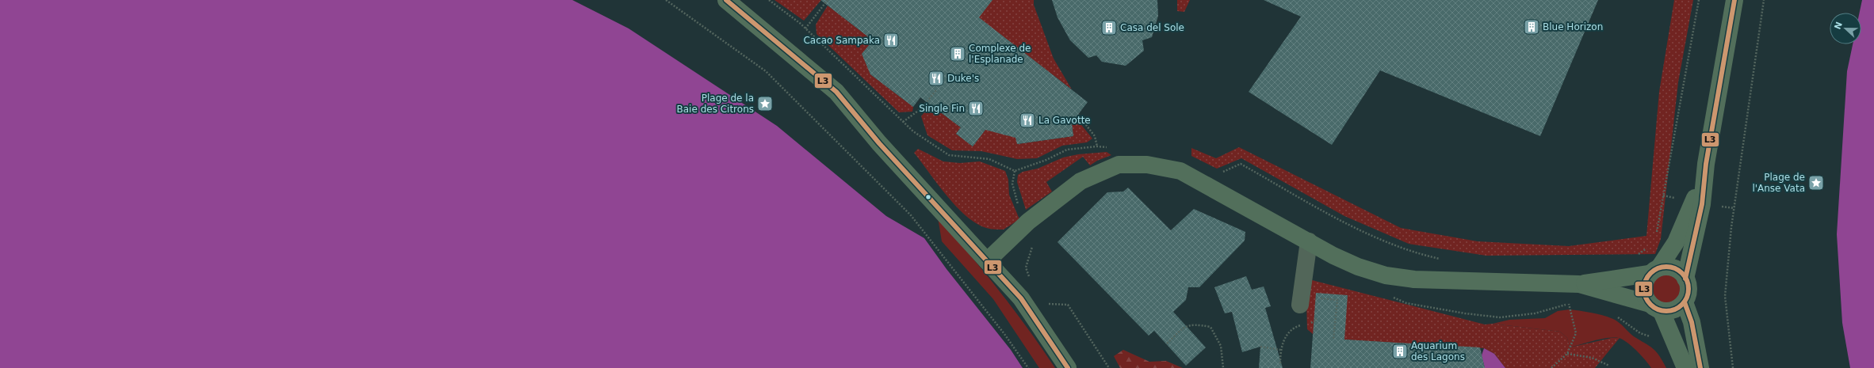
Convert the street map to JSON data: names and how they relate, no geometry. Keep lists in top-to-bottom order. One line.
{"places":{"building":["Blue Horizon","Casa del Sole","Complexe de l'Esplanade","Aquarium des Lagons"],"restaurant":["Cacao Sampaka","Duke's","Single Fin","La Gavotte"],"place":["Plage de la Baie des Citrons","Plage de l'Anse Vata"]},"lines":["transit line L3"],"north":"left"}
